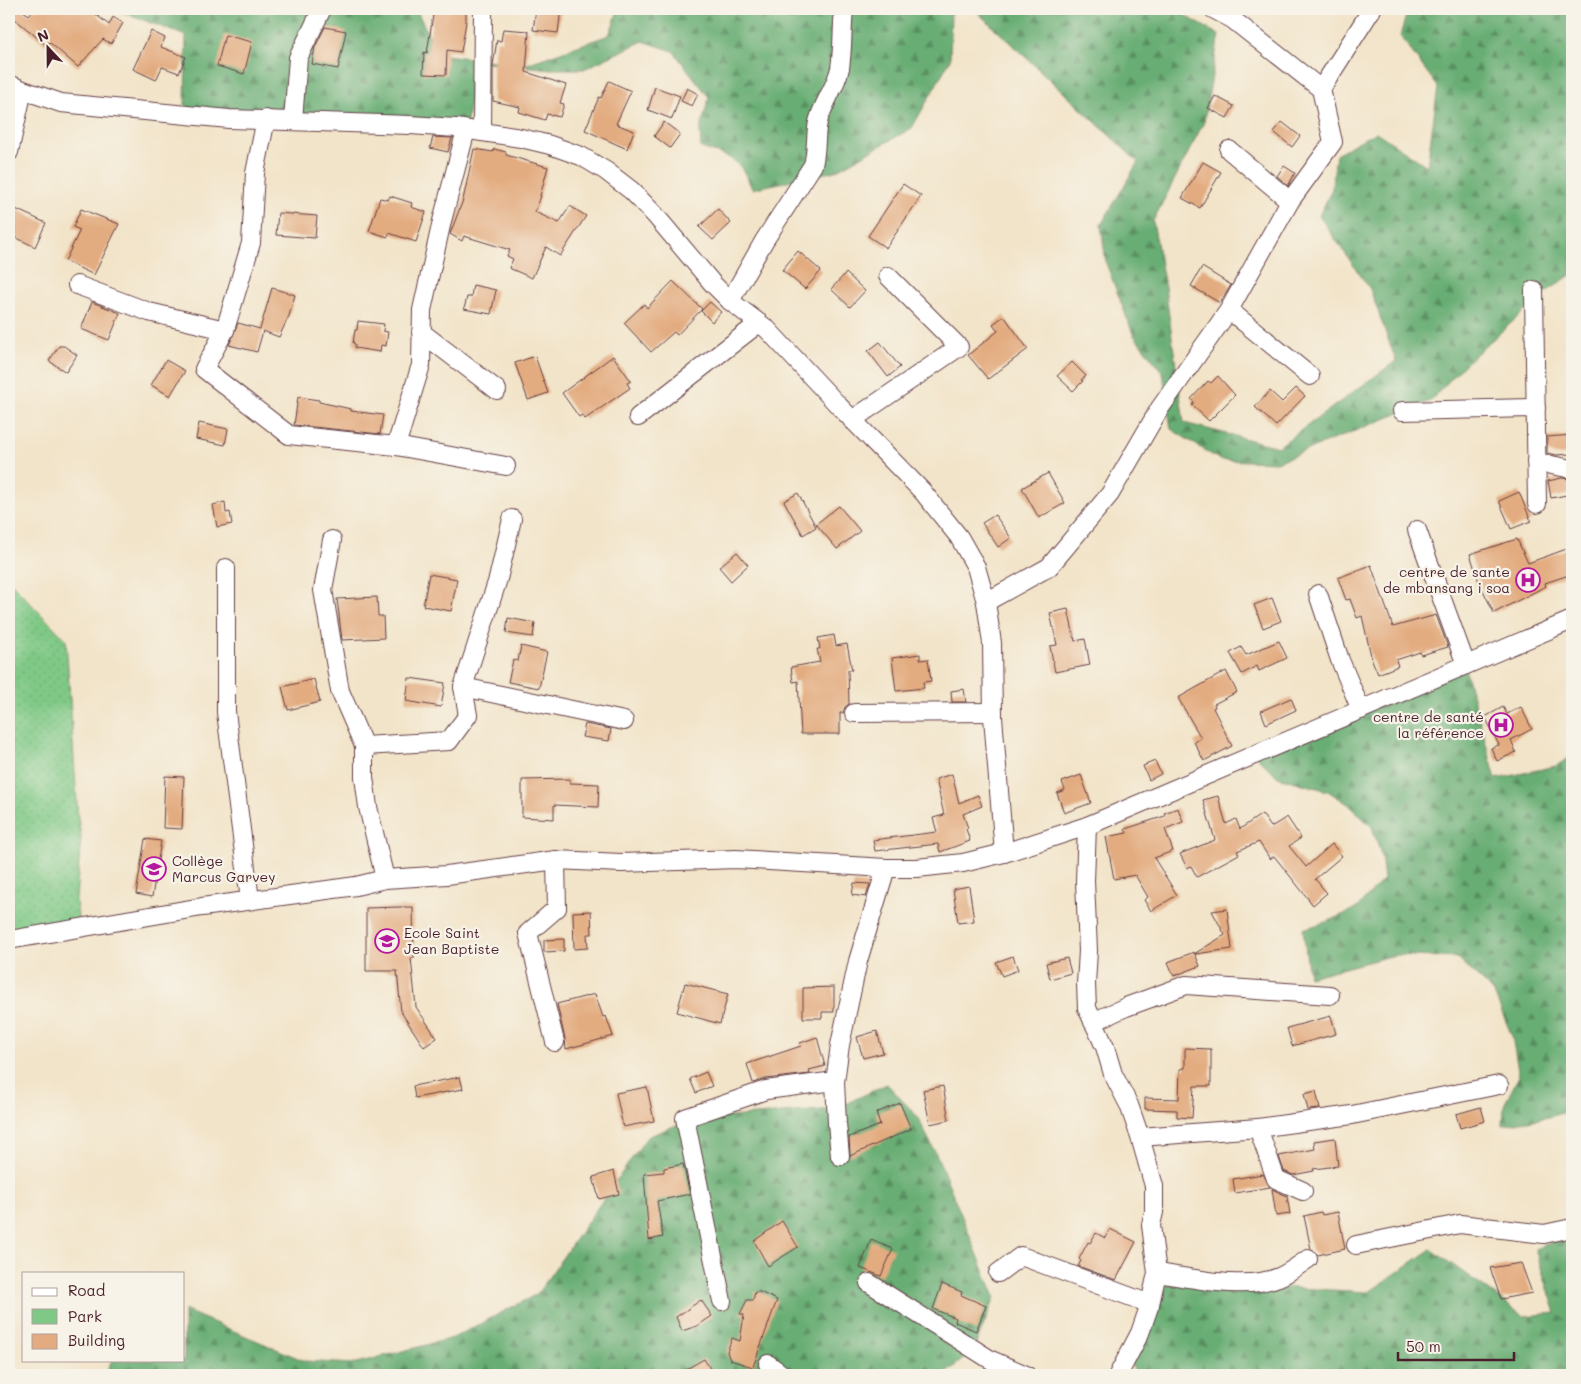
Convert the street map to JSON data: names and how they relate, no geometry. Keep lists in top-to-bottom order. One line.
{"places":{"hospital":["centre de sante de mbansang i soa","centre de santé la référence"],"school or university":["Collège Marcus Garvey","Ecole Saint Jean Baptiste"]},"legend":["Road","Park","Building"],"scale_bar":"50 m","north":"top"}
